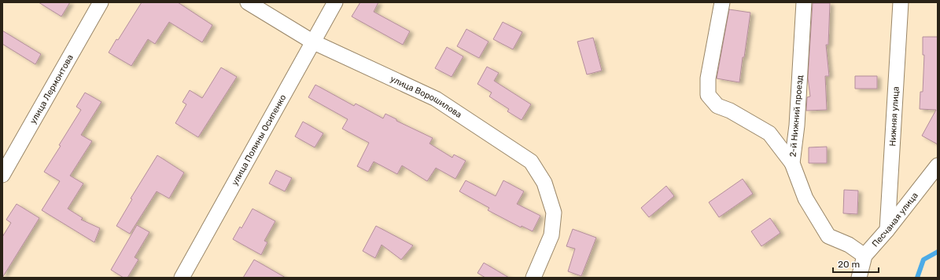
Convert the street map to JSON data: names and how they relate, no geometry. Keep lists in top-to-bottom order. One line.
{"streets":{"street":["улица Лермонтова","улица Ворошилова","2-й Нижний проезд","Нижняя улица","улица Полины Осипенко","Песчаная улица"]},"crossings":[["улица Ворошилова","улица Полины Осипенко"],["2-й Нижний проезд","Песчаная улица"],["Нижняя улица","Песчаная улица"]],"scale_bar":"20 m"}
